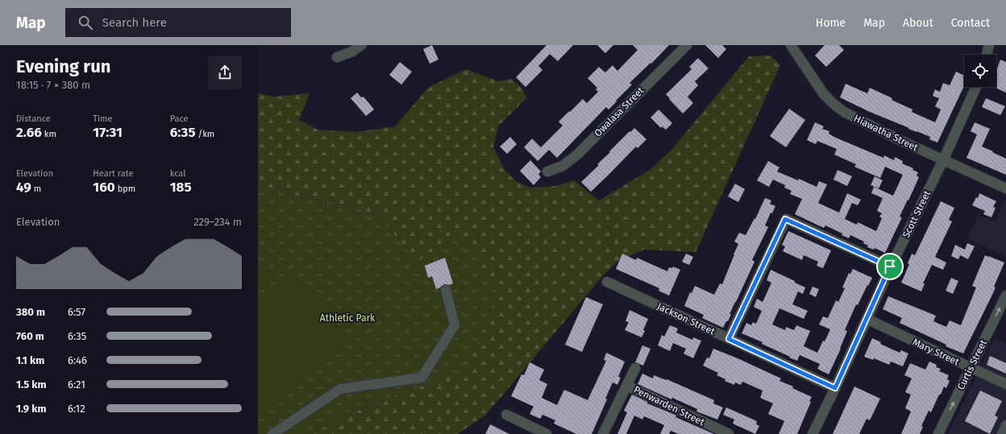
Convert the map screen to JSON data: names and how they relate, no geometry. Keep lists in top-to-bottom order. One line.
{"streets":{"street":["Owalasa Street","Hiawatha Street","Scott Street","Jackson Street","Mary Street","Curtis Street","Penwarden Street"]},"crossings":[["Hiawatha Street","Scott Street"],["Scott Street","Jackson Street"],["Scott Street","Mary Street"],["Mary Street","Curtis Street"]],"one_way":["Curtis Street"],"parks":["Athletic Park"],"page":{"header":"Map","search":"Search here","nav":["Home","Map","About","Contact"],"heading":["Evening run","18:15 · 7 × 380 m"],"stats":[["Distance","2.66 km"],["Time","17:31"],["Pace","6:35 /km"],["Elevation","49 m"],["Heart rate","160 bpm"],["kcal","185"]],"chart":["Elevation","229–234 m"],"list":[{"name":"380 m","note":"6:57"},{"name":"760 m","note":"6:35"},{"name":"1.1 km","note":"6:46"},{"name":"1.5 km","note":"6:21"},{"name":"1.9 km","note":"6:12"}]}}
